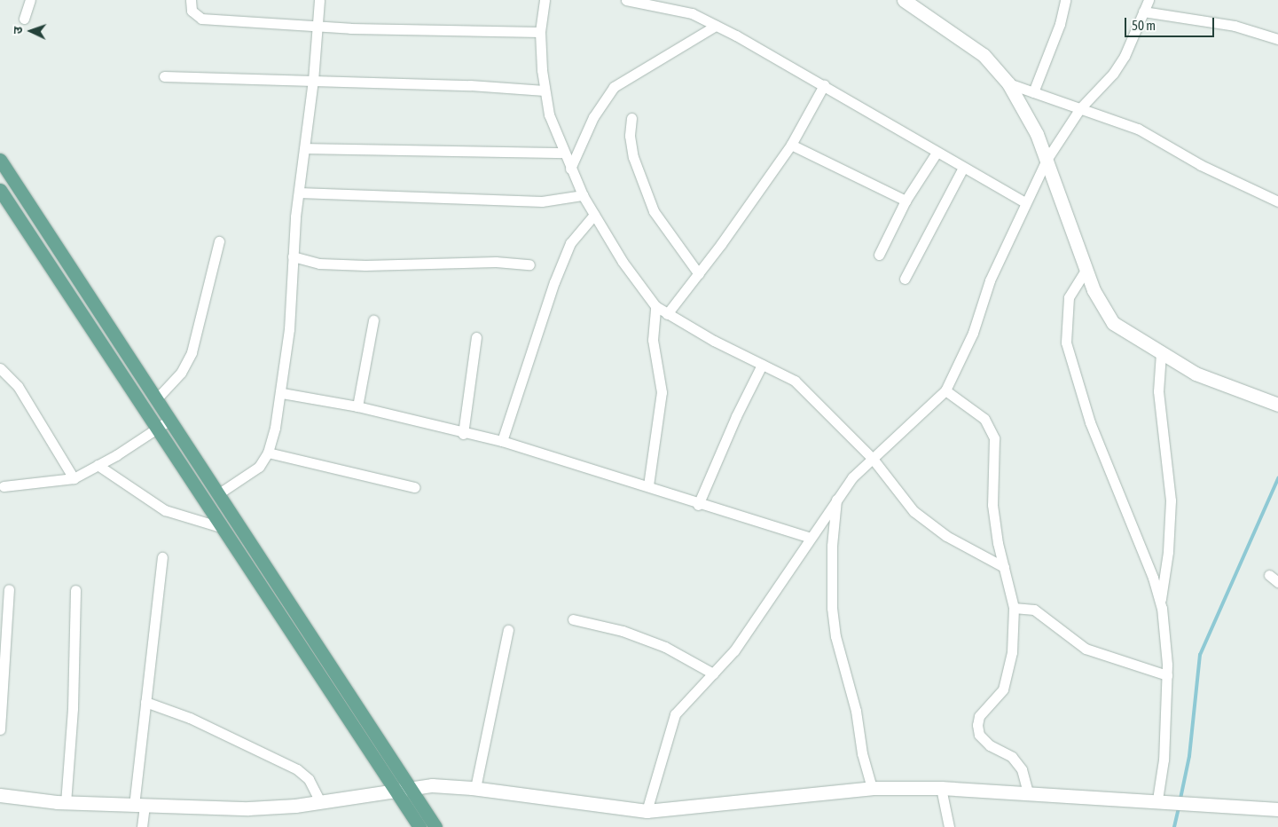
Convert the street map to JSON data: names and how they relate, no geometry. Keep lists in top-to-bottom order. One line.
{"scale_bar":"50 m","north":"left"}
